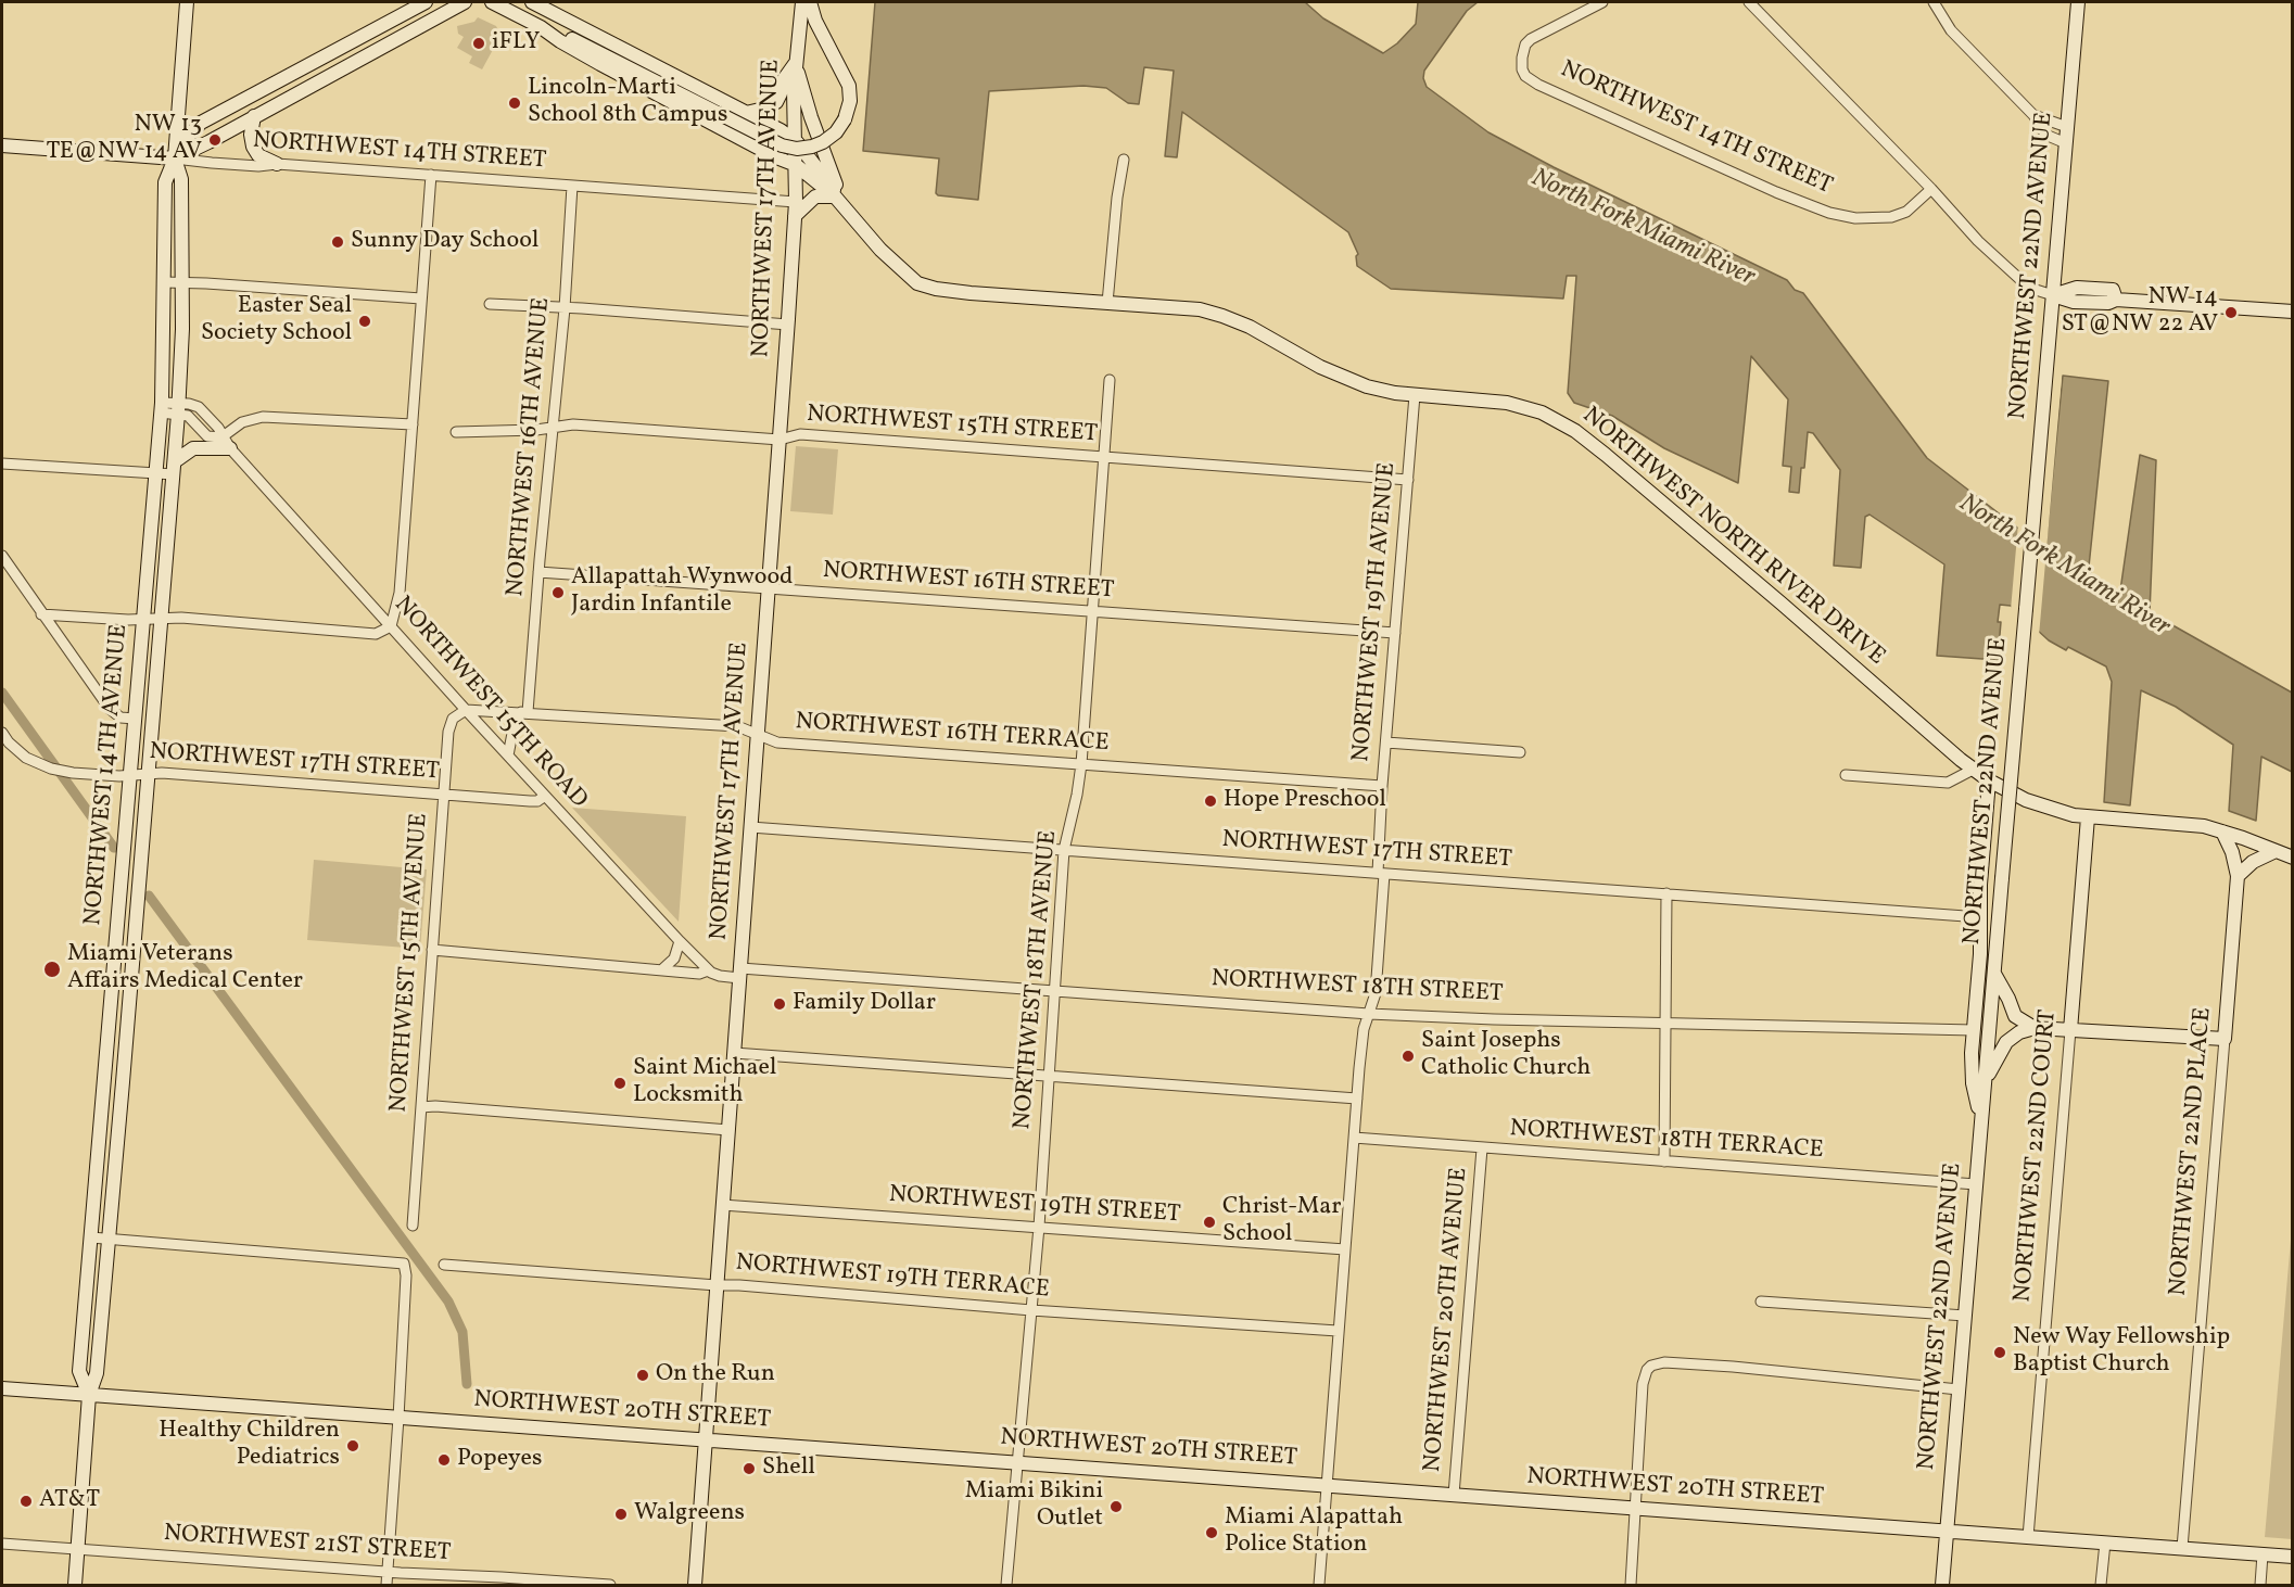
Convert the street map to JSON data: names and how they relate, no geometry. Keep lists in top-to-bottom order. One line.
{"streets":{"main road":["NORTHWEST 14TH STREET","NORTHWEST 17TH AVENUE","NORTHWEST 22ND AVENUE","NORTHWEST NORTH RIVER DRIVE","NORTHWEST 14TH AVENUE","NORTHWEST 22ND PLACE","NORTHWEST 22ND COURT","NORTHWEST 20TH STREET"],"street":["NORTHWEST 15TH STREET","NORTHWEST 16TH AVENUE","NORTHWEST 16TH STREET","NORTHWEST 19TH AVENUE","NORTHWEST 15TH ROAD","NORTHWEST 16TH TERRACE","NORTHWEST 17TH STREET","NORTHWEST 15TH AVENUE","NORTHWEST 18TH AVENUE","NORTHWEST 18TH STREET","NORTHWEST 18TH TERRACE","NORTHWEST 19TH STREET","NORTHWEST 19TH TERRACE","NORTHWEST 20TH AVENUE","NORTHWEST 21ST STREET"]},"crossings":[["NORTHWEST 14TH STREET","NORTHWEST 17TH AVENUE"],["NORTHWEST 14TH STREET","NORTHWEST 16TH AVENUE"],["NORTHWEST 14TH STREET","NORTHWEST 14TH AVENUE"],["NORTHWEST 17TH AVENUE","NORTHWEST 15TH STREET"],["NORTHWEST 17TH AVENUE","NORTHWEST NORTH RIVER DRIVE"],["NORTHWEST 17TH AVENUE","NORTHWEST 16TH STREET"],["NORTHWEST 17TH AVENUE","NORTHWEST 16TH TERRACE"],["NORTHWEST 17TH AVENUE","NORTHWEST 17TH STREET"],["NORTHWEST 17TH AVENUE","NORTHWEST 18TH STREET"],["NORTHWEST 17TH AVENUE","NORTHWEST 19TH STREET"],["NORTHWEST 17TH AVENUE","NORTHWEST 19TH TERRACE"],["NORTHWEST 17TH AVENUE","NORTHWEST 20TH STREET"],["NORTHWEST 22ND AVENUE","NORTHWEST 18TH TERRACE"],["NORTHWEST 22ND AVENUE","NORTHWEST 20TH STREET"],["NORTHWEST 15TH STREET","NORTHWEST 16TH AVENUE"],["NORTHWEST 15TH STREET","NORTHWEST 19TH AVENUE"],["NORTHWEST 15TH STREET","NORTHWEST 18TH AVENUE"],["NORTHWEST 16TH AVENUE","NORTHWEST 16TH STREET"],["NORTHWEST 16TH AVENUE","NORTHWEST 16TH TERRACE"],["NORTHWEST NORTH RIVER DRIVE","NORTHWEST 19TH AVENUE"],["NORTHWEST NORTH RIVER DRIVE","NORTHWEST 22ND PLACE"],["NORTHWEST NORTH RIVER DRIVE","NORTHWEST 22ND COURT"],["NORTHWEST 16TH STREET","NORTHWEST 19TH AVENUE"],["NORTHWEST 16TH STREET","NORTHWEST 18TH AVENUE"],["NORTHWEST 19TH AVENUE","NORTHWEST 16TH TERRACE"],["NORTHWEST 19TH AVENUE","NORTHWEST 17TH STREET"],["NORTHWEST 19TH AVENUE","NORTHWEST 18TH STREET"],["NORTHWEST 19TH AVENUE","NORTHWEST 18TH TERRACE"],["NORTHWEST 19TH AVENUE","NORTHWEST 19TH STREET"],["NORTHWEST 19TH AVENUE","NORTHWEST 19TH TERRACE"],["NORTHWEST 19TH AVENUE","NORTHWEST 20TH STREET"],["NORTHWEST 15TH ROAD","NORTHWEST 16TH TERRACE"],["NORTHWEST 15TH ROAD","NORTHWEST 17TH STREET"],["NORTHWEST 15TH ROAD","NORTHWEST 14TH AVENUE"],["NORTHWEST 15TH ROAD","NORTHWEST 15TH AVENUE"],["NORTHWEST 16TH TERRACE","NORTHWEST 15TH AVENUE"],["NORTHWEST 16TH TERRACE","NORTHWEST 18TH AVENUE"],["NORTHWEST 17TH STREET","NORTHWEST 14TH AVENUE"],["NORTHWEST 17TH STREET","NORTHWEST 15TH AVENUE"],["NORTHWEST 17TH STREET","NORTHWEST 18TH AVENUE"],["NORTHWEST 14TH AVENUE","NORTHWEST 20TH STREET"],["NORTHWEST 14TH AVENUE","NORTHWEST 21ST STREET"],["NORTHWEST 18TH AVENUE","NORTHWEST 18TH STREET"],["NORTHWEST 18TH AVENUE","NORTHWEST 19TH STREET"],["NORTHWEST 18TH AVENUE","NORTHWEST 19TH TERRACE"],["NORTHWEST 18TH AVENUE","NORTHWEST 20TH STREET"],["NORTHWEST 18TH TERRACE","NORTHWEST 20TH AVENUE"],["NORTHWEST 22ND PLACE","NORTHWEST 20TH STREET"],["NORTHWEST 22ND COURT","NORTHWEST 20TH STREET"],["NORTHWEST 20TH AVENUE","NORTHWEST 20TH STREET"]],"water":["North Fork Miami River"],"places":["iFLY","Lincoln-Marti School 8th Campus","NW 13 TE@NW 14 AV","Sunny Day School","NW 14 ST@NW 22 AV","Easter Seal Society School","Allapattah Wynwood Jardin Infantile","Hope Preschool","Miami Veterans Affairs Medical Center","Family Dollar","Saint Josephs Catholic Church","Saint Michael Locksmith","Christ-Mar School","New Way Fellowship Baptist Church","On the Run","Healthy Children Pediatrics","Popeyes","Shell","AT&T","Miami Bikini Outlet","Walgreens","Miami Alapattah Police Station"]}
